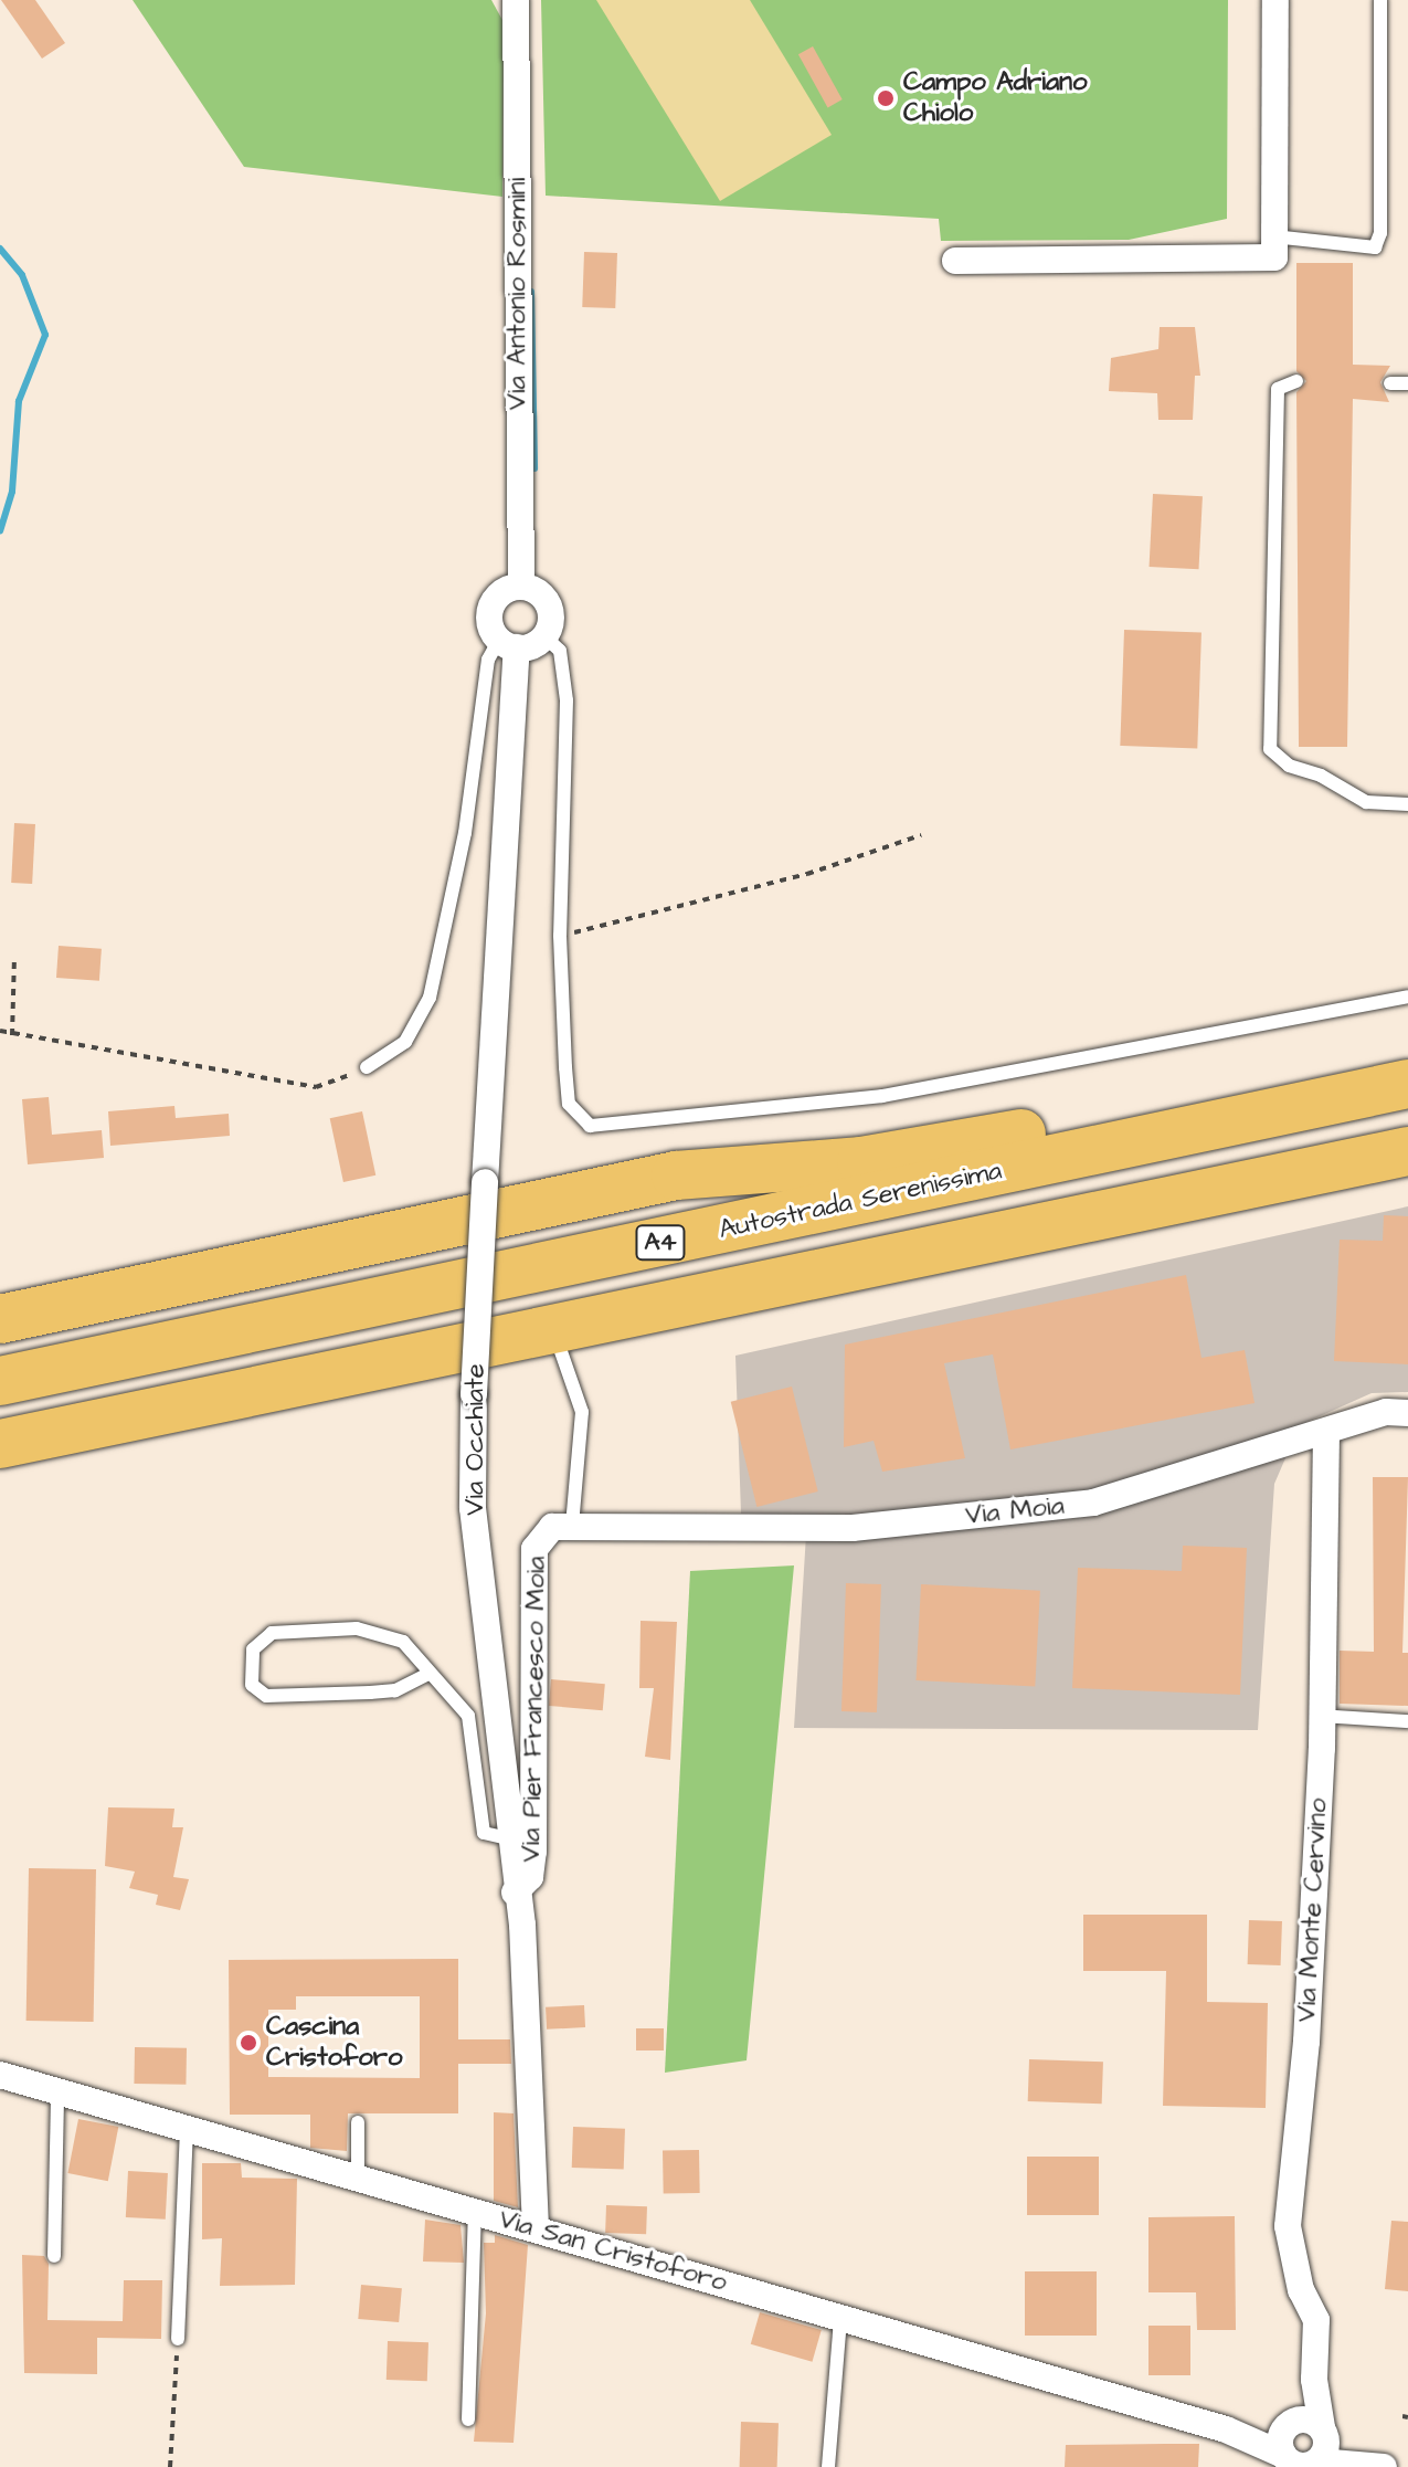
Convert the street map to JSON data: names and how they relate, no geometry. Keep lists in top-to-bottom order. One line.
{"streets":{"highway":["Autostrada Serenissima","A4"],"street":["Via Antonio Rosmini","Via Occhiate","Via Moia","Via Pier Francesco Moia","Via Monte Cervino","Via San Cristoforo"]},"crossings":[["Via Antonio Rosmini","Via Occhiate"],["Via Occhiate","Via Pier Francesco Moia"],["Via Occhiate","Via San Cristoforo"],["Via Moia","Via Pier Francesco Moia"],["Via Moia","Via Monte Cervino"],["Via Monte Cervino","Via San Cristoforo"]],"places":["Campo Adriano Chiolo","Cascina Cristoforo"]}
